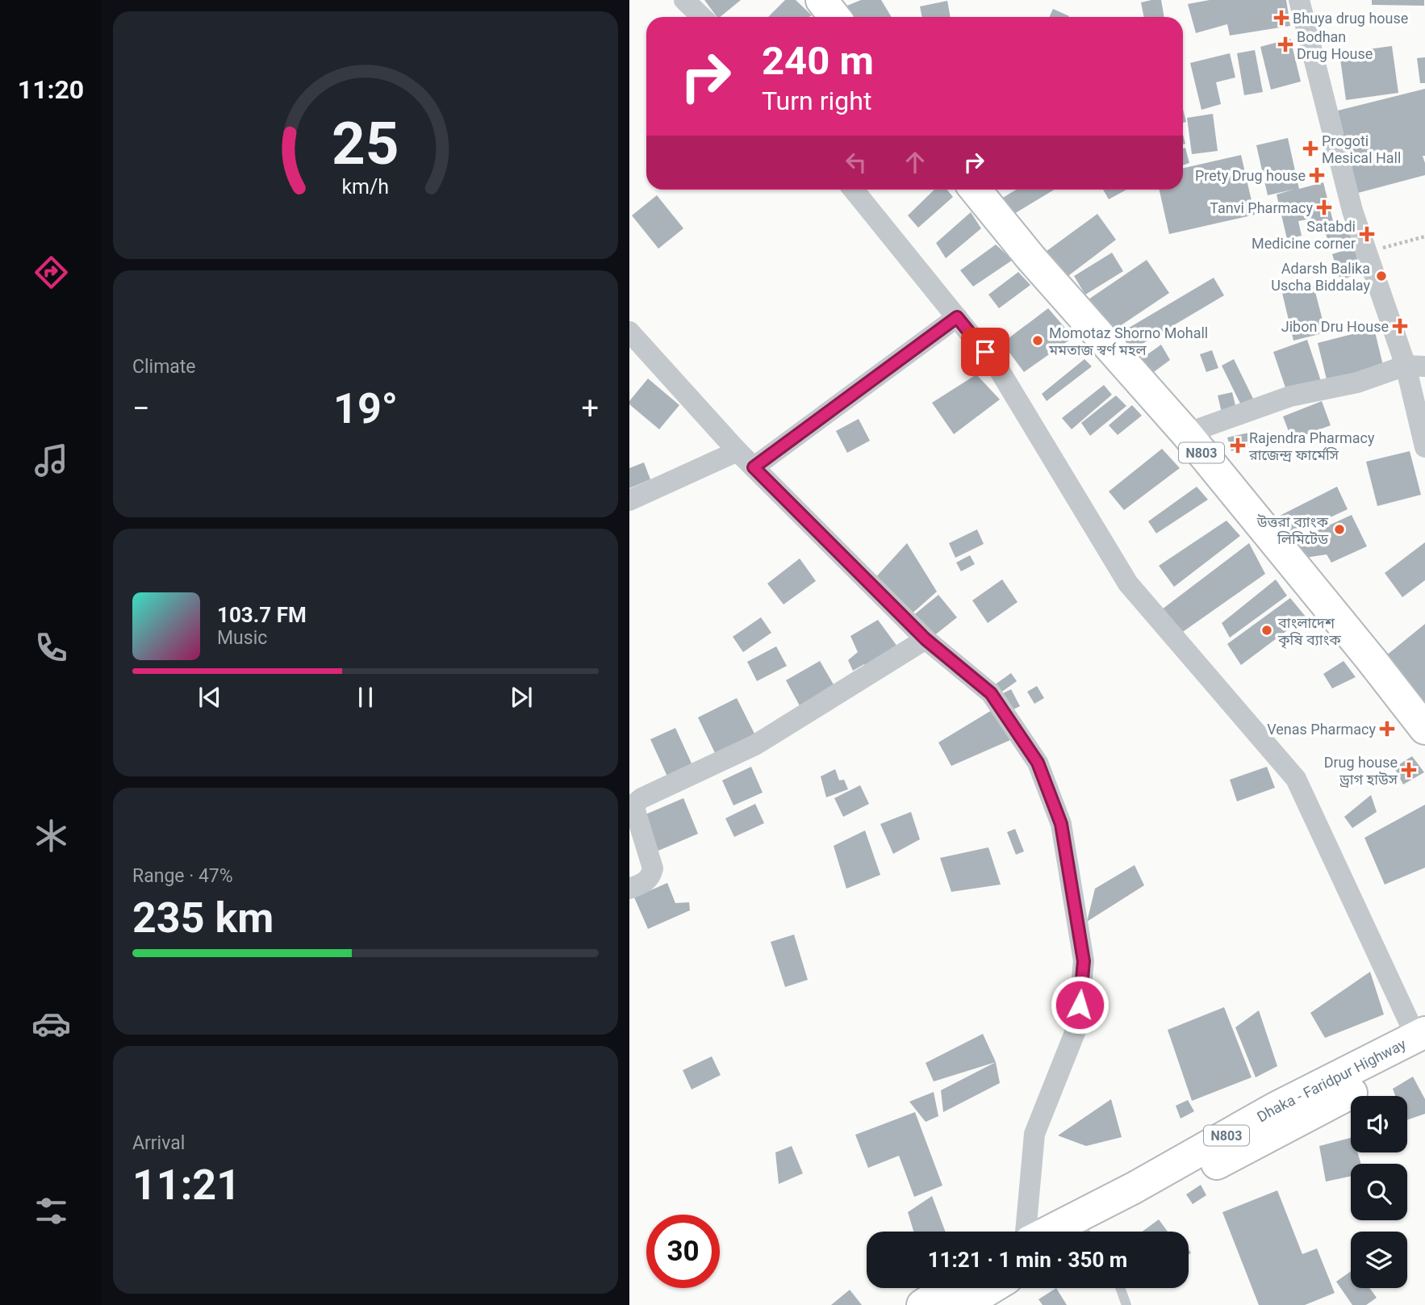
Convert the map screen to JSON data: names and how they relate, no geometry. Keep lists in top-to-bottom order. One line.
{"streets":{"highway":["N803","Dhaka - Faridpur Highway"]},"places":{"health":["Bhuya drug house","Bodhan Drug House","Progoti Mesical Hall","Prety Drug house","Tanvi Pharmacy","Satabdi Medicine corner","Jibon Dru House","Rajendra Pharmacy রাজেন্দ্র ফার্মেসি","Venas Pharmacy","Drug house ড্রাগ হাউস"],"other":["Adarsh Balika Uscha Biddalay","Momotaz Shorno Mohall মমতাজ স্বর্ণ মহল","উত্তরা ব্যাংক লিমিটেড","বাংলাদেশ কৃষি ব্যাংক"]},"page":{"tabs":"11:20","turn":["240 m","Turn right"],"tile":["Climate",["Range · 47%","235 km"],["Arrival","11:21"]],"heat":["−","19°","+"],"song":["103.7 FM","Music"],"limit":"30","trip":"11:21 · 1 min · 350 m","gauge":["25","km/h"]}}
